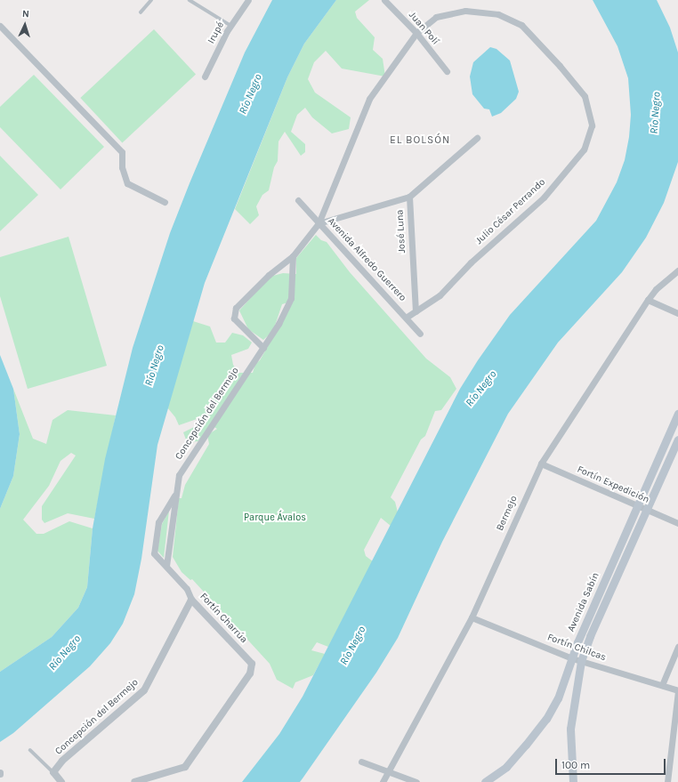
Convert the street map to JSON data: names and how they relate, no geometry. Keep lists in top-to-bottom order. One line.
{"streets":{"main road":["Avenida Sabín"],"street":["Juan Polí","Irupé","Julio César Perrando","José Luna","Avenida Alfredo Guerrero","Concepción del Bermejo","Fortín Expedición","Bermejo","Fortín Charrúa","Fortín Chilcas"]},"crossings":[["Juan Polí","Julio César Perrando"],["Julio César Perrando","José Luna"],["Julio César Perrando","Avenida Alfredo Guerrero"],["Concepción del Bermejo","Fortín Charrúa"],["Fortín Expedición","Bermejo"],["Fortín Expedición","Avenida Sabín"],["Bermejo","Fortín Chilcas"],["Avenida Sabín","Fortín Chilcas"]],"districts":["EL BOLSÓN"],"water":["Río Negro"],"parks":["Parque Ávalos"],"scale_bar":"100 m","north":"top"}
